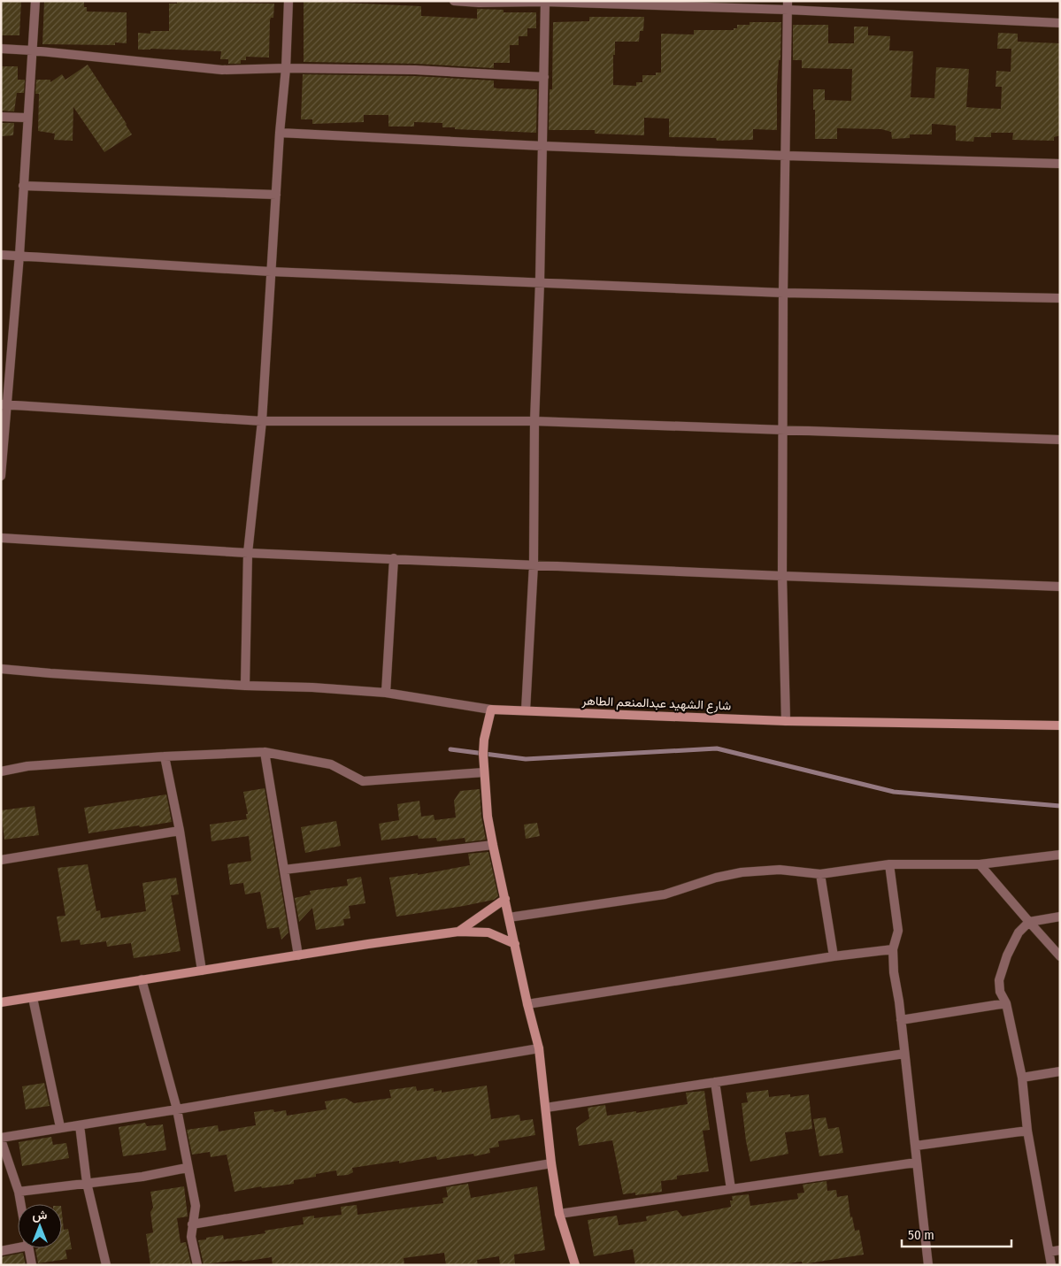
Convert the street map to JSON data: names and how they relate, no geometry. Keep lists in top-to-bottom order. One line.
{"streets":{"street":["شارع الشهيد عبدالمنعم الطاهر"]},"scale_bar":"50 m","north":"top"}
